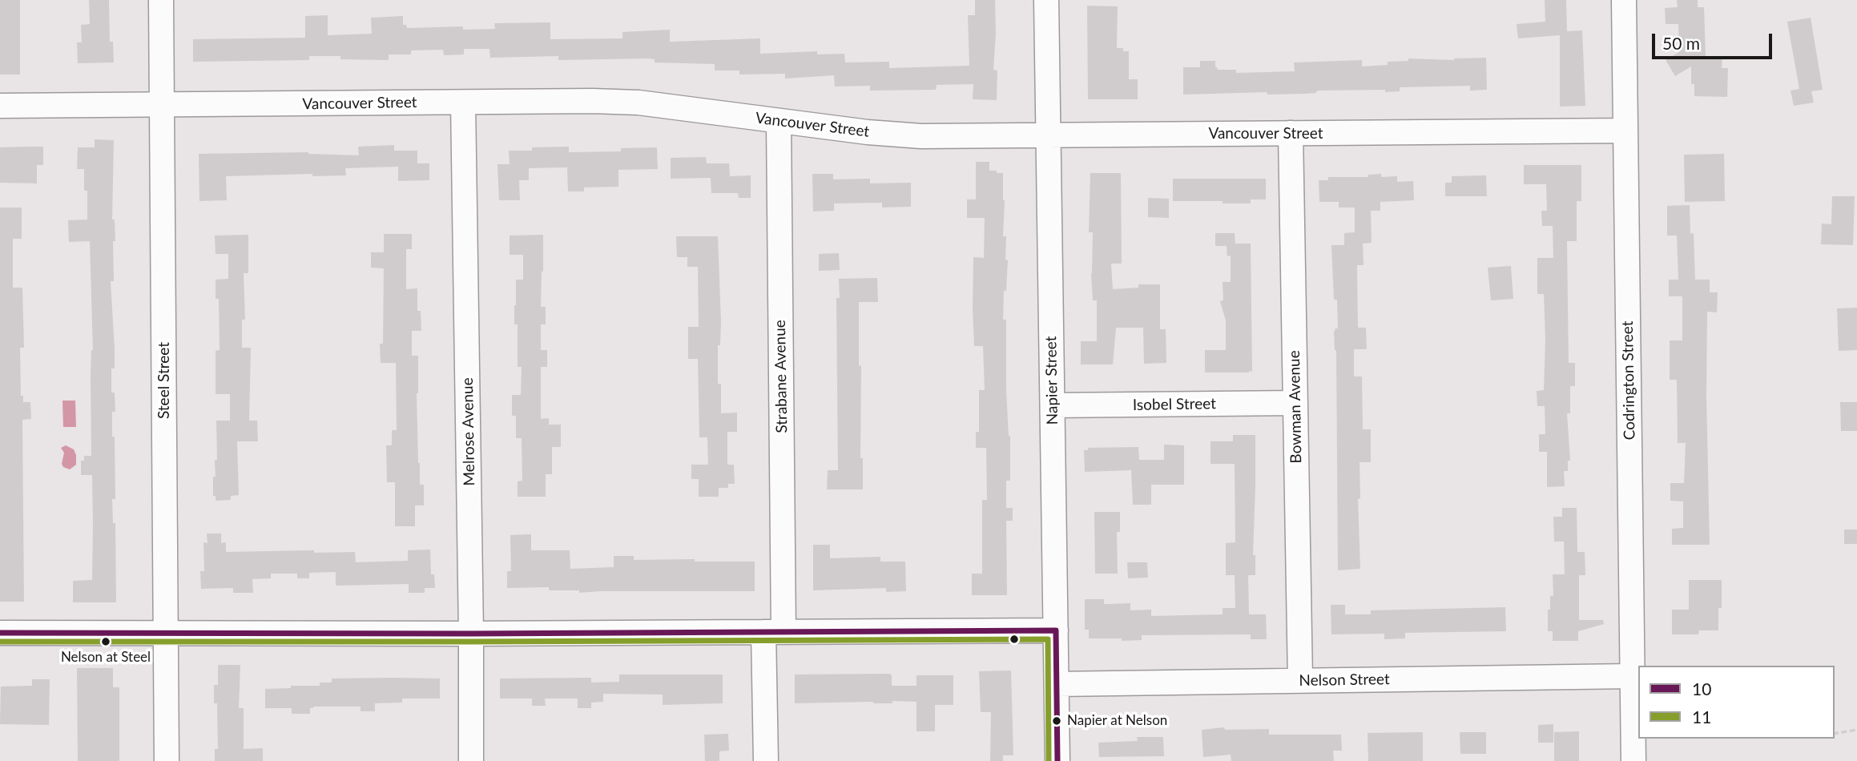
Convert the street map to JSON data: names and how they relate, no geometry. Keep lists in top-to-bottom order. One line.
{"streets":{"street":["Vancouver Street","Strabane Avenue","Steel Street","Napier Street","Codrington Street","Isobel Street","Bowman Avenue","Melrose Avenue","Nelson Street"]},"crossings":[["Vancouver Street","Strabane Avenue"],["Vancouver Street","Steel Street"],["Vancouver Street","Napier Street"],["Vancouver Street","Codrington Street"],["Vancouver Street","Bowman Avenue"],["Vancouver Street","Melrose Avenue"],["Napier Street","Isobel Street"],["Napier Street","Nelson Street"],["Codrington Street","Nelson Street"],["Isobel Street","Bowman Avenue"],["Bowman Avenue","Nelson Street"]],"places":["Nelson at Steel","Napier at Nelson"],"lines":["transit line 10","transit line 11"],"legend":["10","11"],"scale_bar":"50 m"}
